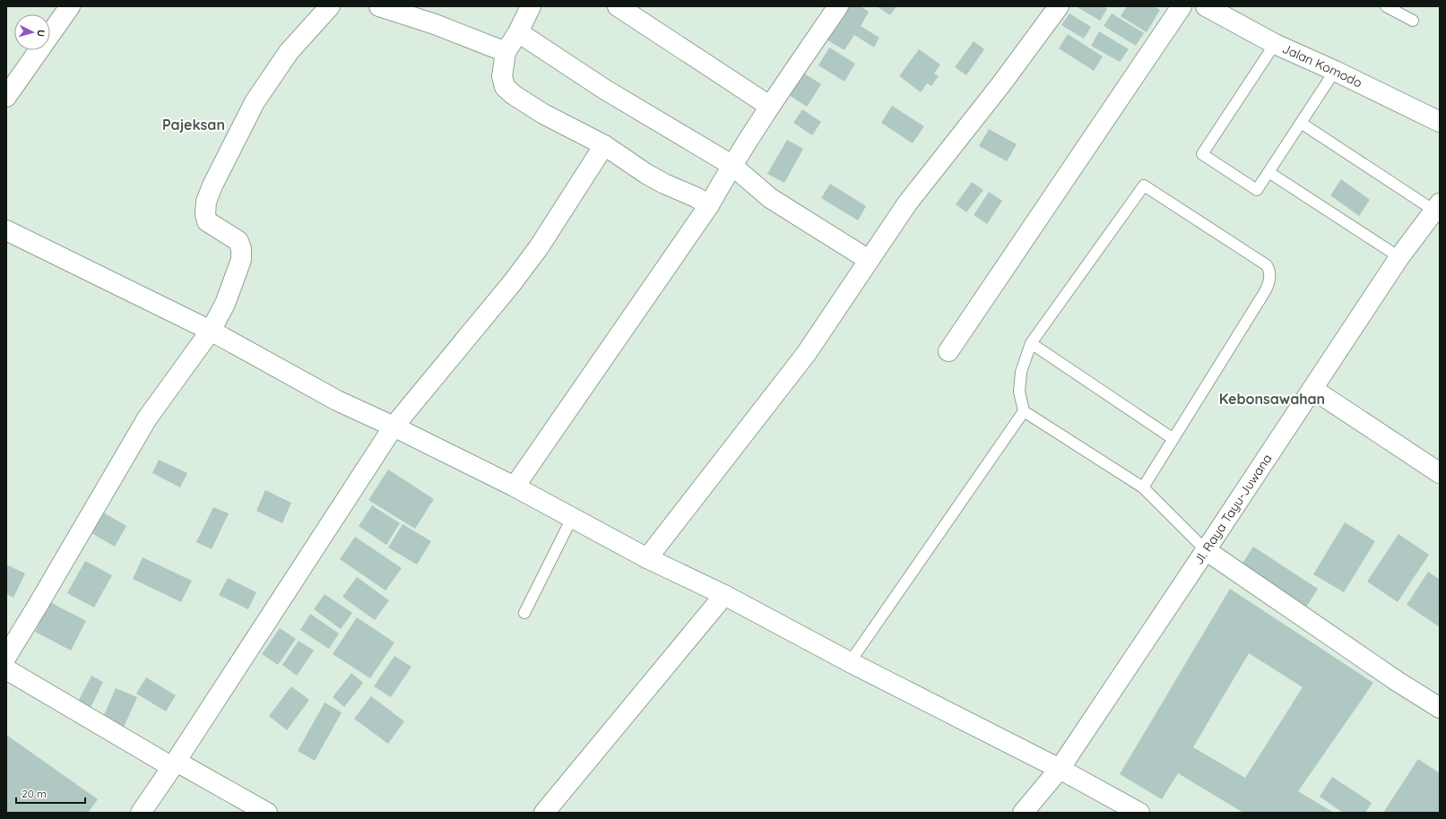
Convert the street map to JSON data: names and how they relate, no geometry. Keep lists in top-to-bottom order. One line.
{"streets":{"street":["Jalan Komodo","Jl. Raya Tayu-Juwana"]},"districts":["Pajeksan","Kebonsawahan"],"scale_bar":"20 m","north":"right"}
